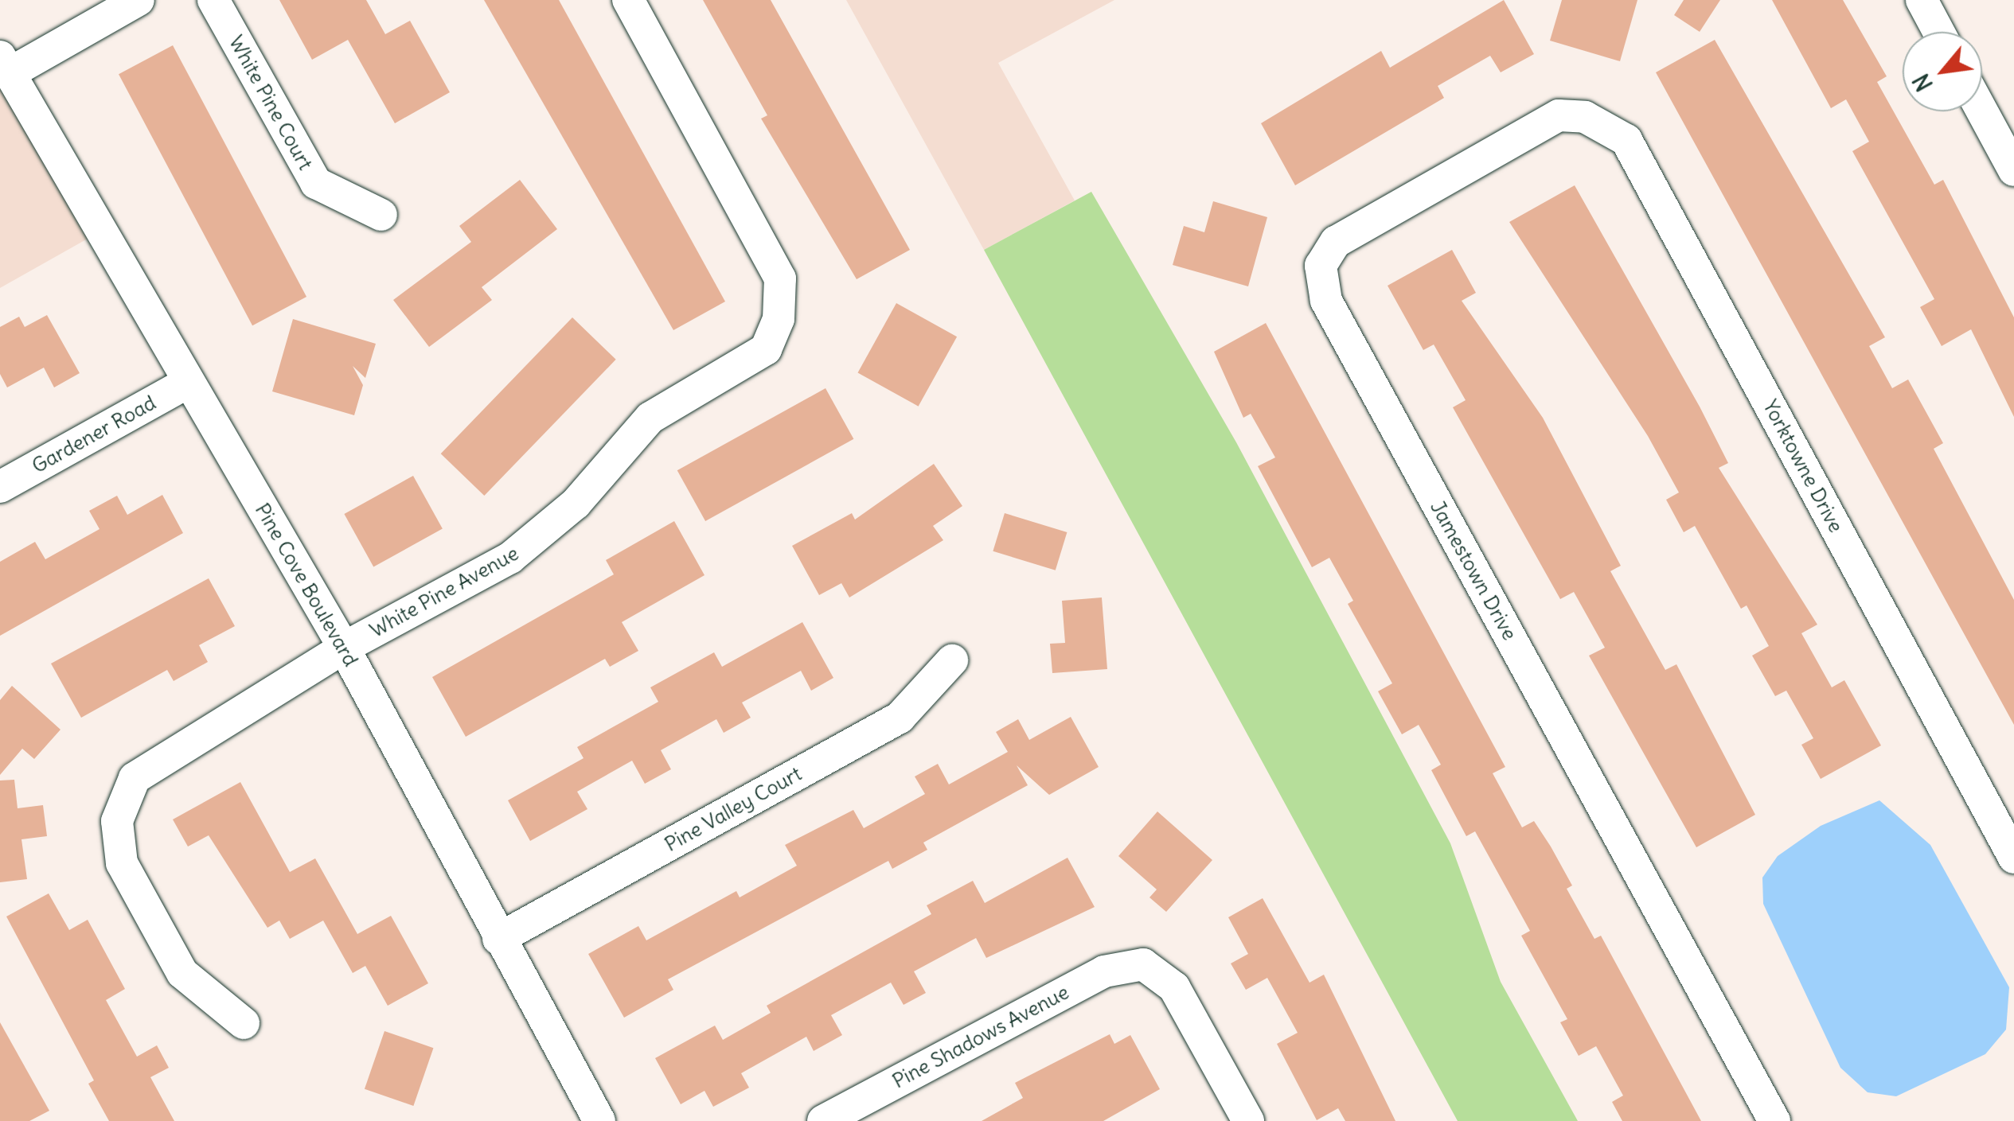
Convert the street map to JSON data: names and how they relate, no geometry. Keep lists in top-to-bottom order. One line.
{"streets":{"street":["White Pine Court","Gardener Road","Yorktowne Drive","Jamestown Drive","Pine Cove Boulevard","White Pine Avenue","Pine Valley Court","Pine Shadows Avenue"]},"crossings":[["Gardener Road","Pine Cove Boulevard"],["Yorktowne Drive","Jamestown Drive"],["Pine Cove Boulevard","White Pine Avenue"],["Pine Cove Boulevard","Pine Valley Court"]],"north":"bottom left"}
